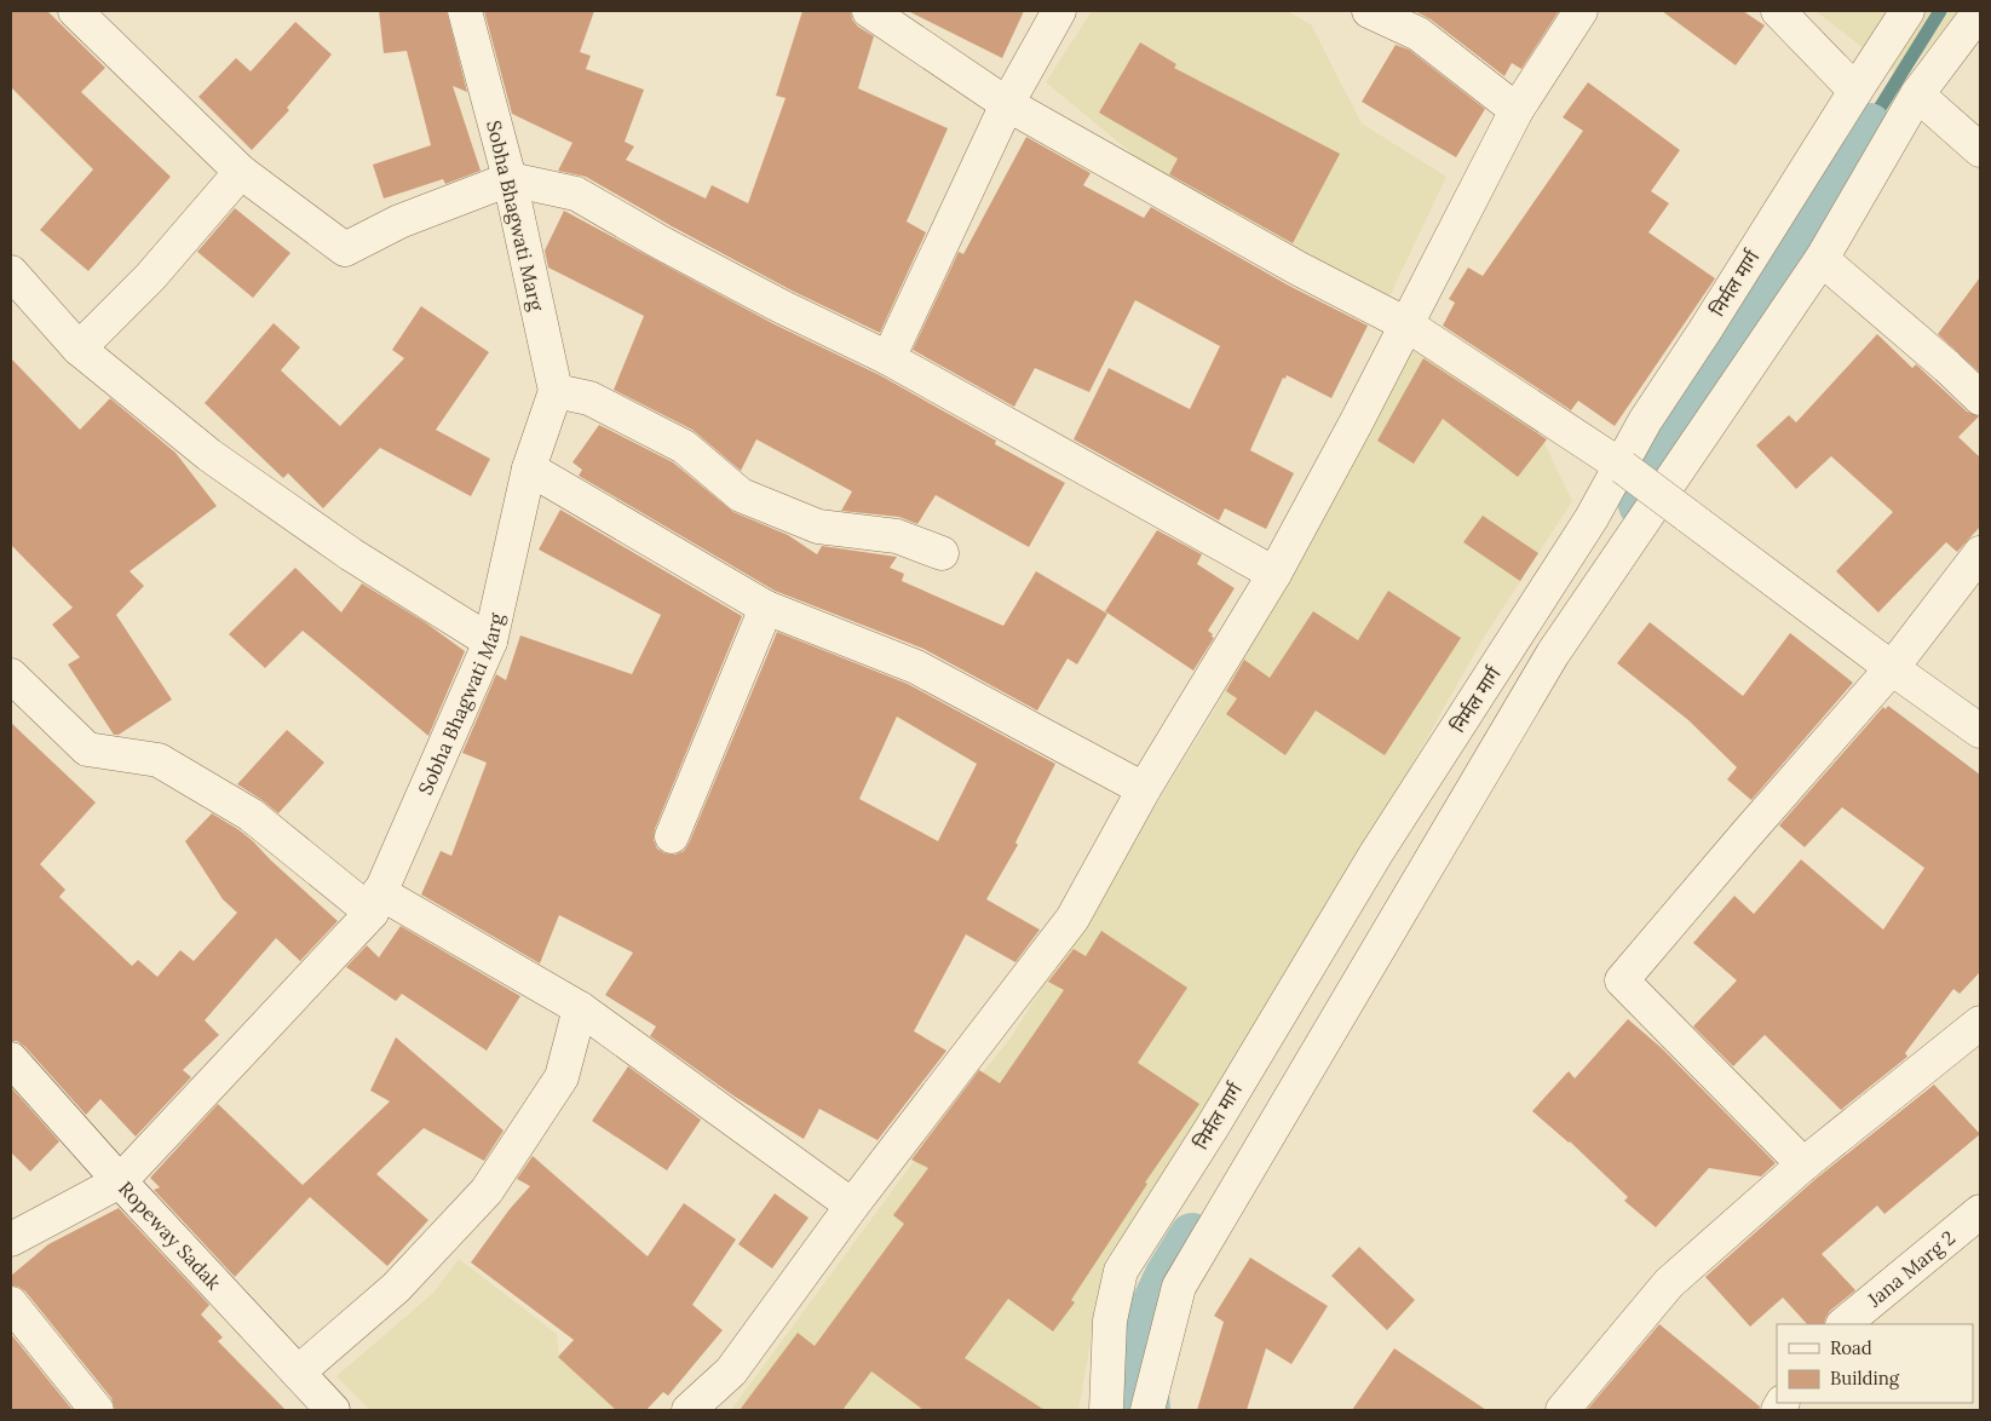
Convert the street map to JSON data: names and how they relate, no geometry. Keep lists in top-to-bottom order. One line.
{"streets":{"street":["Sobha Bhagwati Marg","निर्मल मार्ग","Ropeway Sadak","Jana Marg 2"]},"crossings":[["Sobha Bhagwati Marg","Ropeway Sadak"]],"legend":["Road","Building"]}
